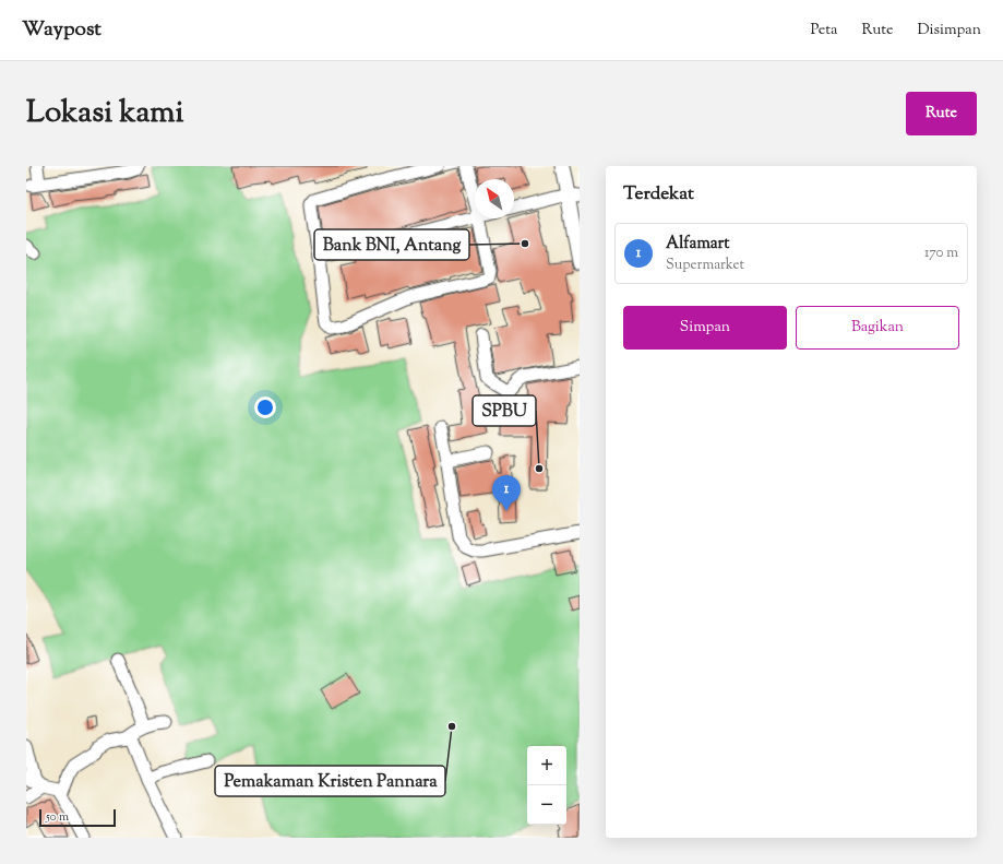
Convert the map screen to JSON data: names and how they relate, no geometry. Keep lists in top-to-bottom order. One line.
{"places":["Bank BNI, Antang","SPBU","Pemakaman Kristen Pannara"],"scale_bar":"50 m","north":"top left","page":{"header":"Waypost","nav":["Peta","Rute","Disimpan"],"title":"Lokasi kami","buttons":["Rute",["Simpan","Bagikan"]],"heading":"Terdekat","list":[{"mark":"1","name":"Alfamart","note":"Supermarket","value":"170 m"}],"pins":"1","map_buttons":["+","−"],"scale":"50 m"}}
